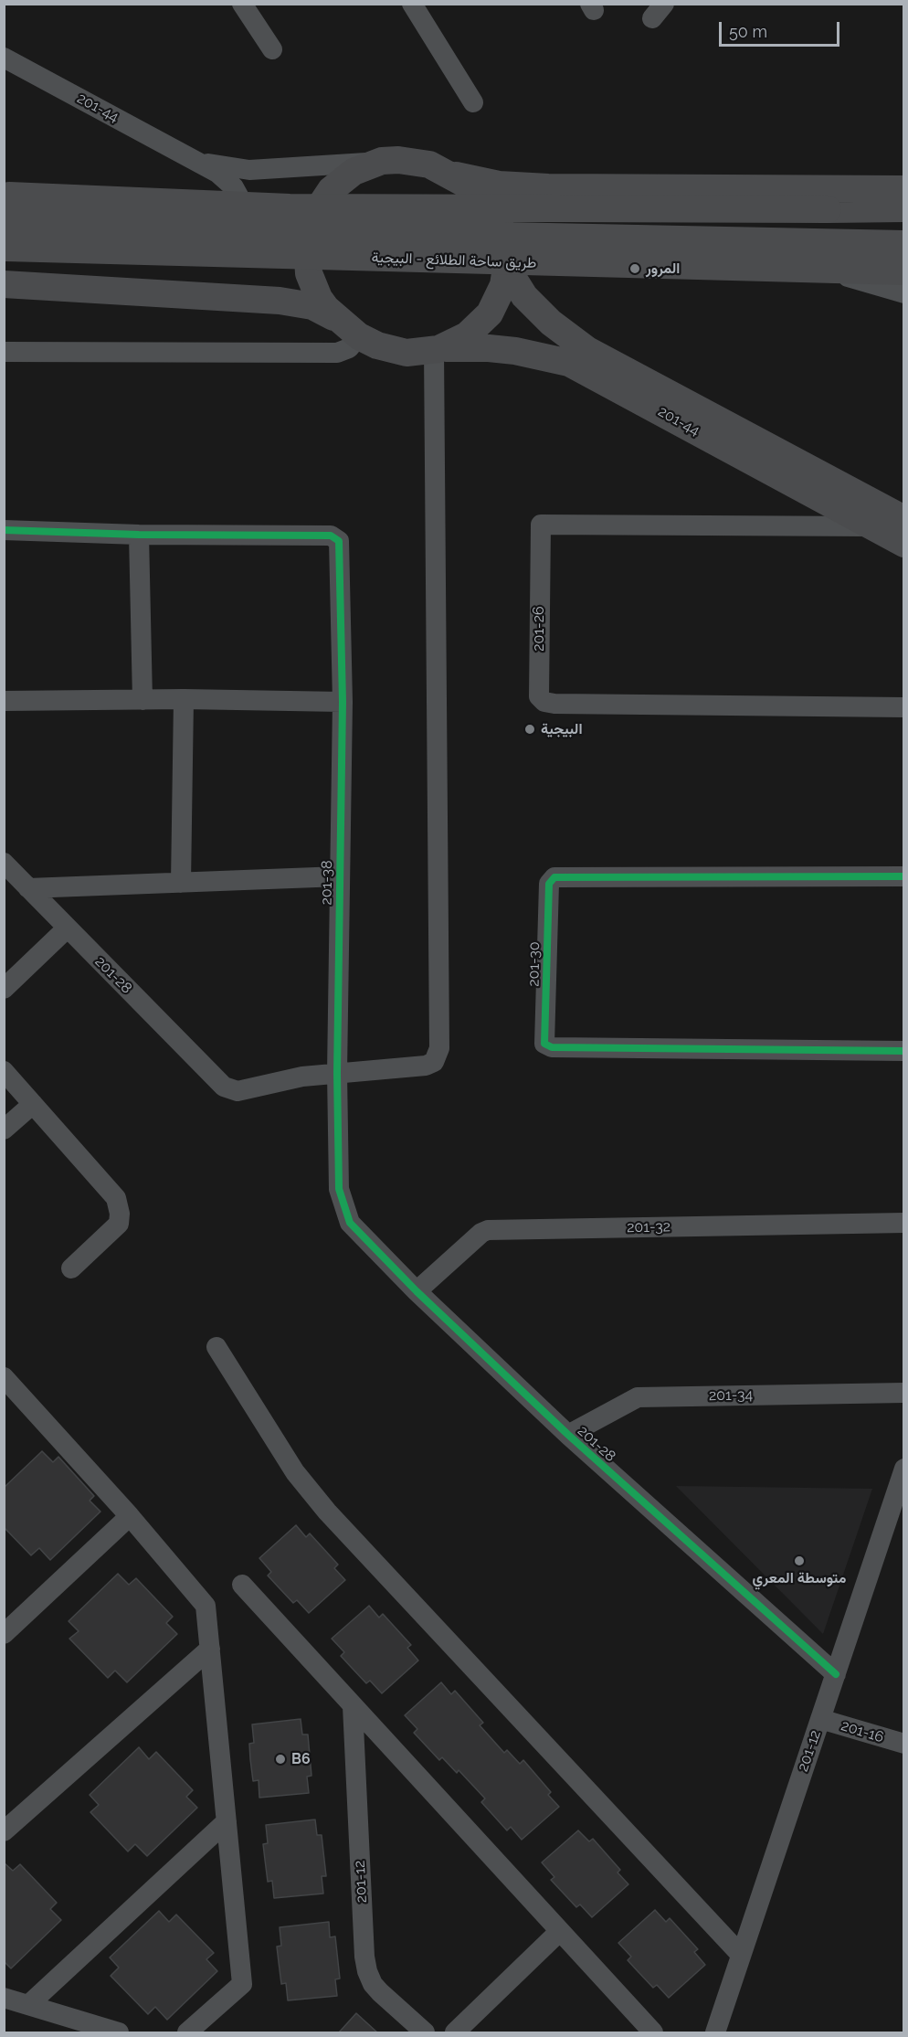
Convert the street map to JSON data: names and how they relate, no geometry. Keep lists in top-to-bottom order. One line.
{"streets":{"main road":["201-44","طريق ساحة الطلائع - البيجية"],"street":["201-26","201-38","201-30","201-28","201-32","201-34","201-16","201-12"]},"crossings":[["201-44","201-26"],["201-38","201-28"],["201-28","201-32"],["201-28","201-34"],["201-28","201-12"],["201-16","201-12"]],"places":["المرور","البيجية","متوسطة المعري","B6"],"scale_bar":"50 m"}
